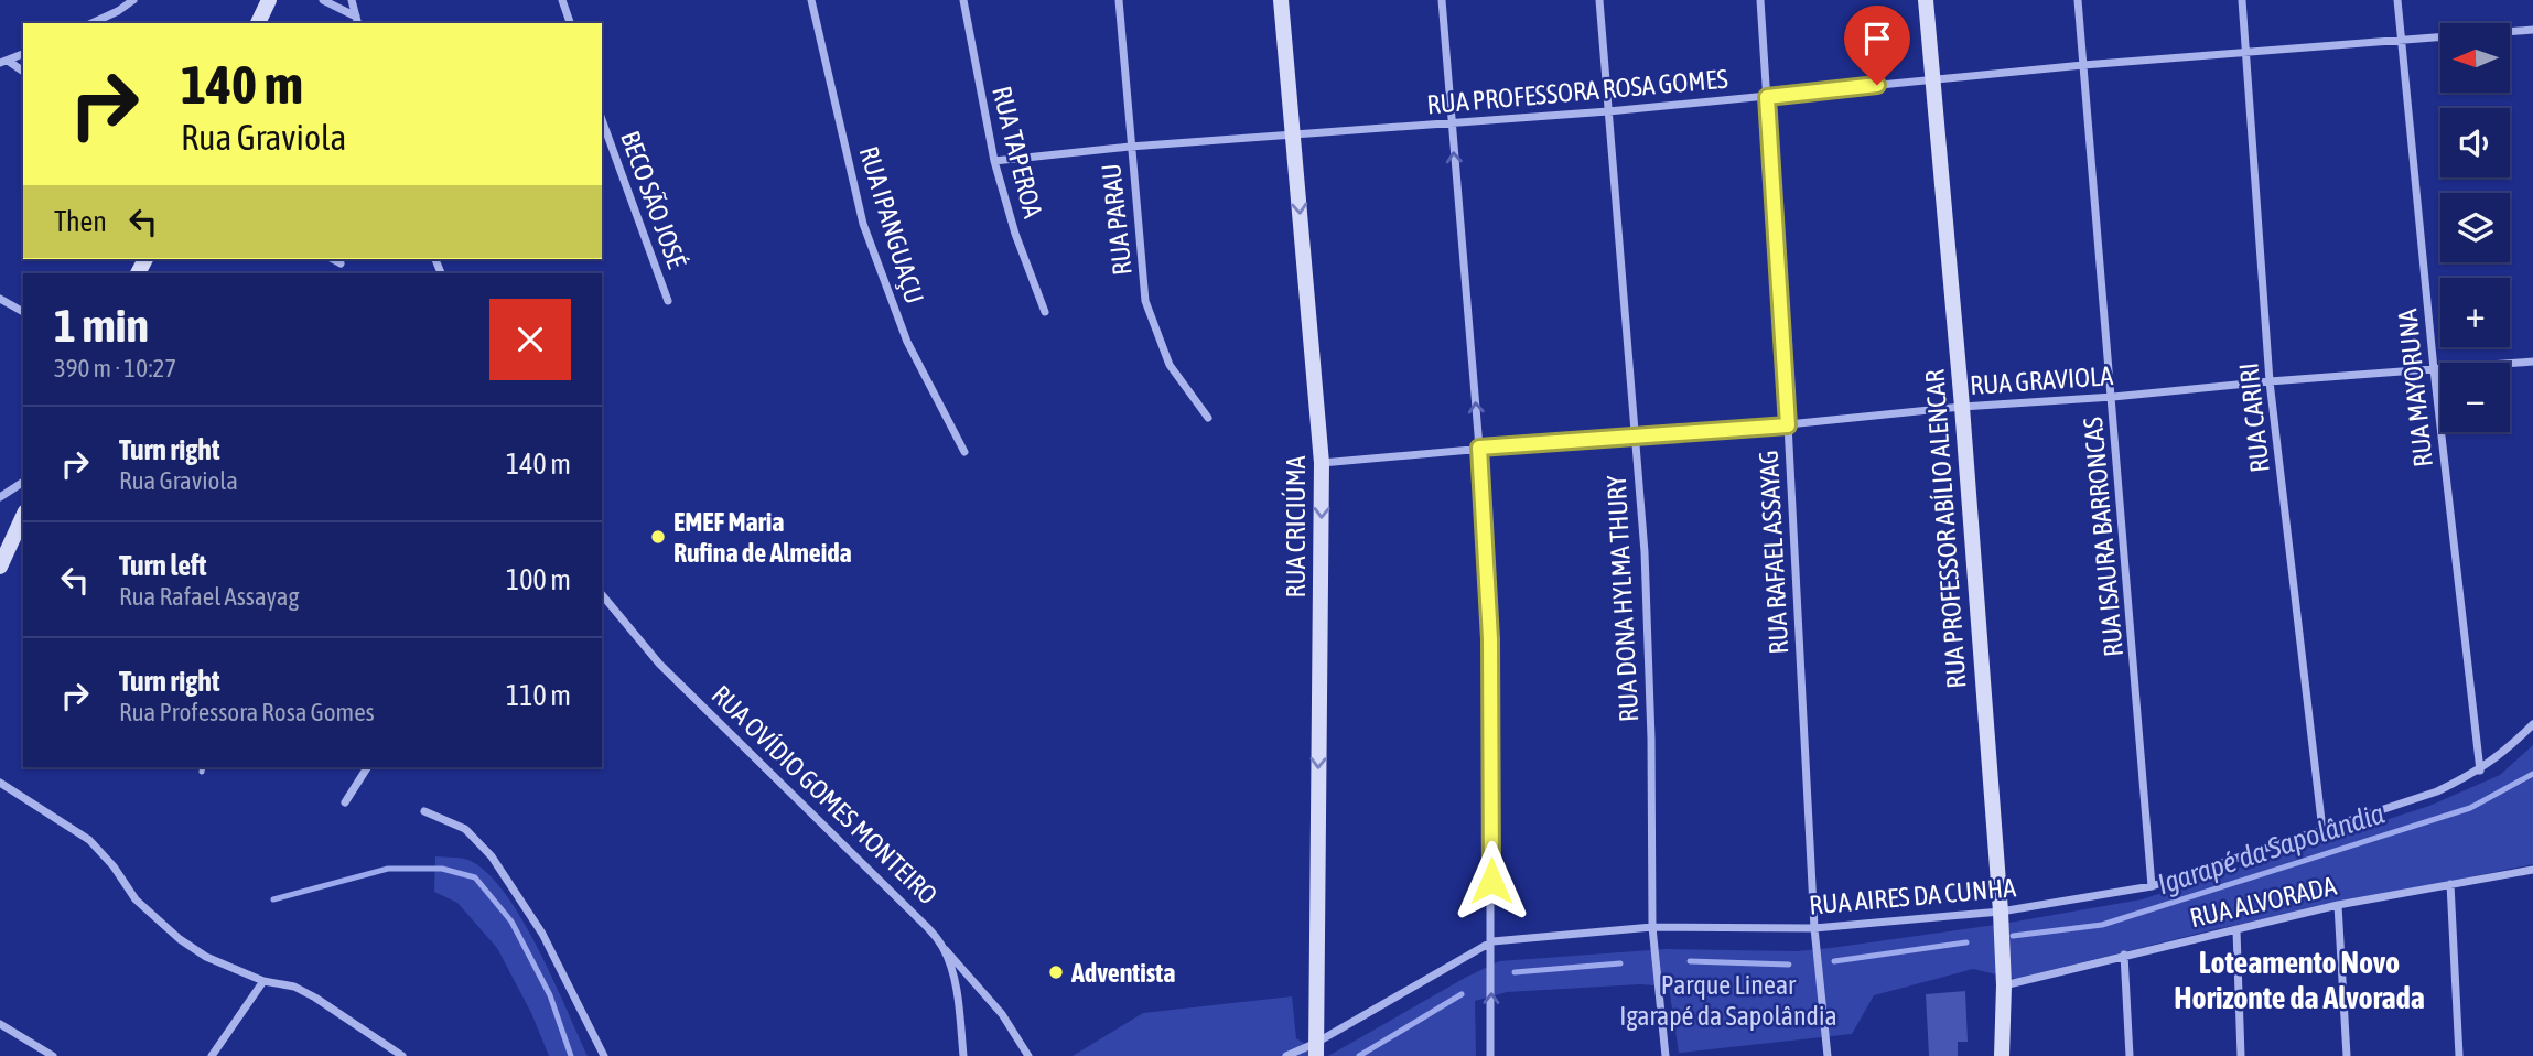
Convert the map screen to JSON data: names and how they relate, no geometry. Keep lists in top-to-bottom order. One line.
{"streets":{"street":["RUA PROFESSORA ROSA GOMES","RUA TAPEROA","BECO SÃO JOSÉ","RUA PARAU","RUA IPANGUAÇU","RUA GRAVIOLA","RUA MAYORUNA","RUA CARIRI","RUA CRICIÚMA","RUA PROFESSOR ABÍLIO ALENCAR","RUA ISAURA BARRONCAS","RUA RAFAEL ASSAYAG","RUA DONA HYLMA THURY","RUA OVÍDIO GOMES MONTEIRO","RUA AIRES DA CUNHA","RUA ALVORADA"]},"crossings":[["RUA PROFESSORA ROSA GOMES","RUA TAPEROA"],["RUA PROFESSORA ROSA GOMES","RUA PARAU"],["RUA PROFESSORA ROSA GOMES","RUA MAYORUNA"],["RUA PROFESSORA ROSA GOMES","RUA CARIRI"],["RUA PROFESSORA ROSA GOMES","RUA CRICIÚMA"],["RUA PROFESSORA ROSA GOMES","RUA PROFESSOR ABÍLIO ALENCAR"],["RUA PROFESSORA ROSA GOMES","RUA ISAURA BARRONCAS"],["RUA PROFESSORA ROSA GOMES","RUA RAFAEL ASSAYAG"],["RUA PROFESSORA ROSA GOMES","RUA DONA HYLMA THURY"],["RUA GRAVIOLA","RUA MAYORUNA"],["RUA GRAVIOLA","RUA CARIRI"],["RUA GRAVIOLA","RUA CRICIÚMA"],["RUA GRAVIOLA","RUA PROFESSOR ABÍLIO ALENCAR"],["RUA GRAVIOLA","RUA ISAURA BARRONCAS"],["RUA GRAVIOLA","RUA RAFAEL ASSAYAG"],["RUA GRAVIOLA","RUA DONA HYLMA THURY"],["RUA MAYORUNA","RUA AIRES DA CUNHA"],["RUA CARIRI","RUA AIRES DA CUNHA"],["RUA CRICIÚMA","RUA AIRES DA CUNHA"],["RUA PROFESSOR ABÍLIO ALENCAR","RUA AIRES DA CUNHA"],["RUA PROFESSOR ABÍLIO ALENCAR","RUA ALVORADA"],["RUA ISAURA BARRONCAS","RUA AIRES DA CUNHA"],["RUA RAFAEL ASSAYAG","RUA AIRES DA CUNHA"],["RUA DONA HYLMA THURY","RUA AIRES DA CUNHA"]],"one_way":["RUA CRICIÚMA"],"districts":["Loteamento Novo Horizonte da Alvorada"],"water":["Igarapé da Sapolândia"],"parks":["Parque Linear Igarapé da Sapolândia"],"places":["EMEF Maria Rufina de Almeida","Adventista"],"north":"left","page":{"map_buttons":["+","−"],"turn":["140 m","Rua Graviola"],"then":"Then","heading":["1 min","390 m · 10:27"],"list":[{"name":"Turn right","note":"Rua Graviola","value":"140 m"},{"name":"Turn left","note":"Rua Rafael Assayag","value":"100 m"},{"name":"Turn right","note":"Rua Professora Rosa Gomes","value":"110 m"}]}}
